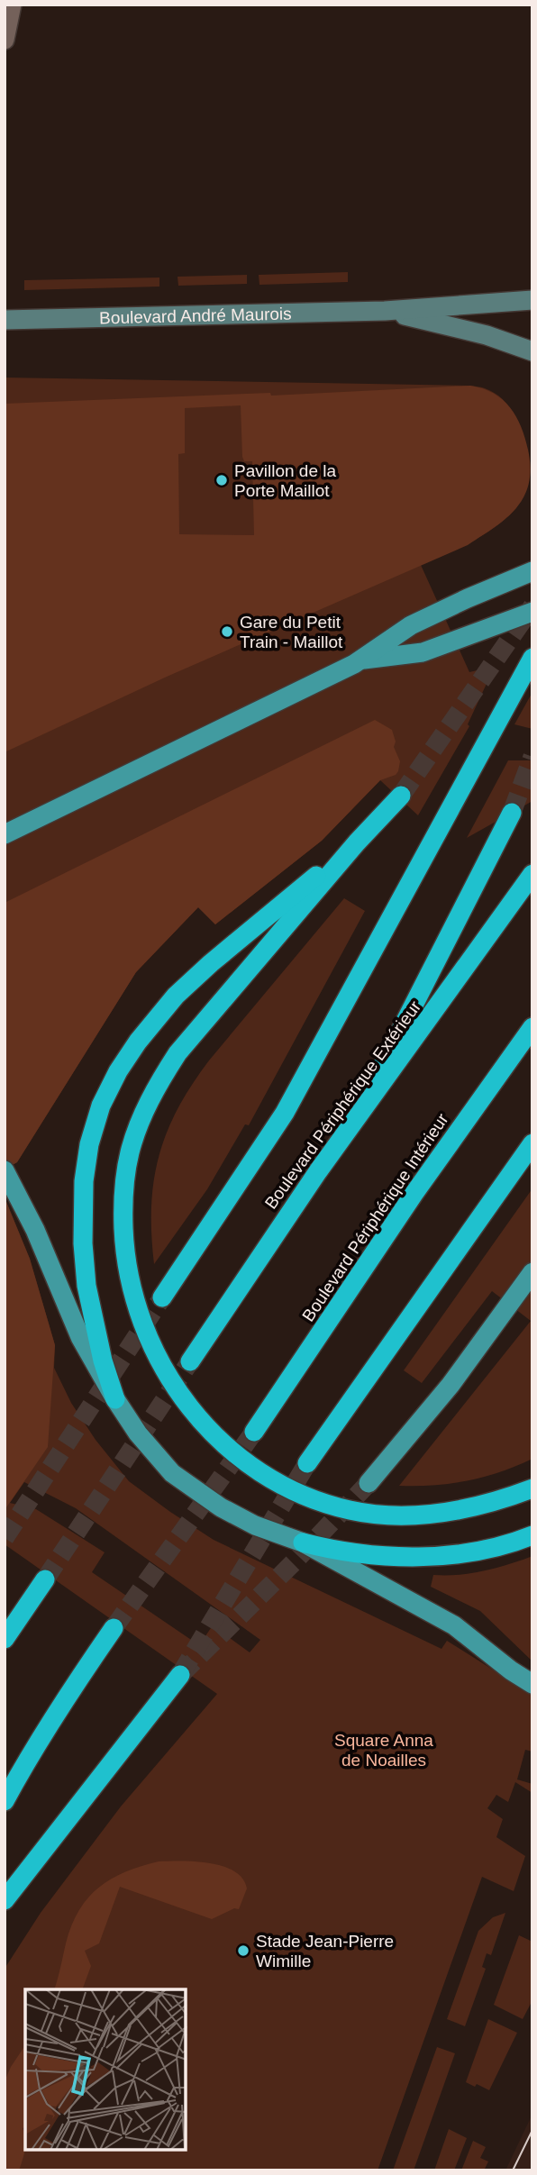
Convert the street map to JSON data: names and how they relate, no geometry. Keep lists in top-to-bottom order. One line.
{"streets":{"highway":["Boulevard Périphérique Extérieur","Boulevard Périphérique Intérieur"],"main road":["Boulevard André Maurois"]},"parks":["Square Anna de Noailles"],"places":["Pavillon de la Porte Maillot","Gare du Petit Train - Maillot","Stade Jean-Pierre Wimille"]}
